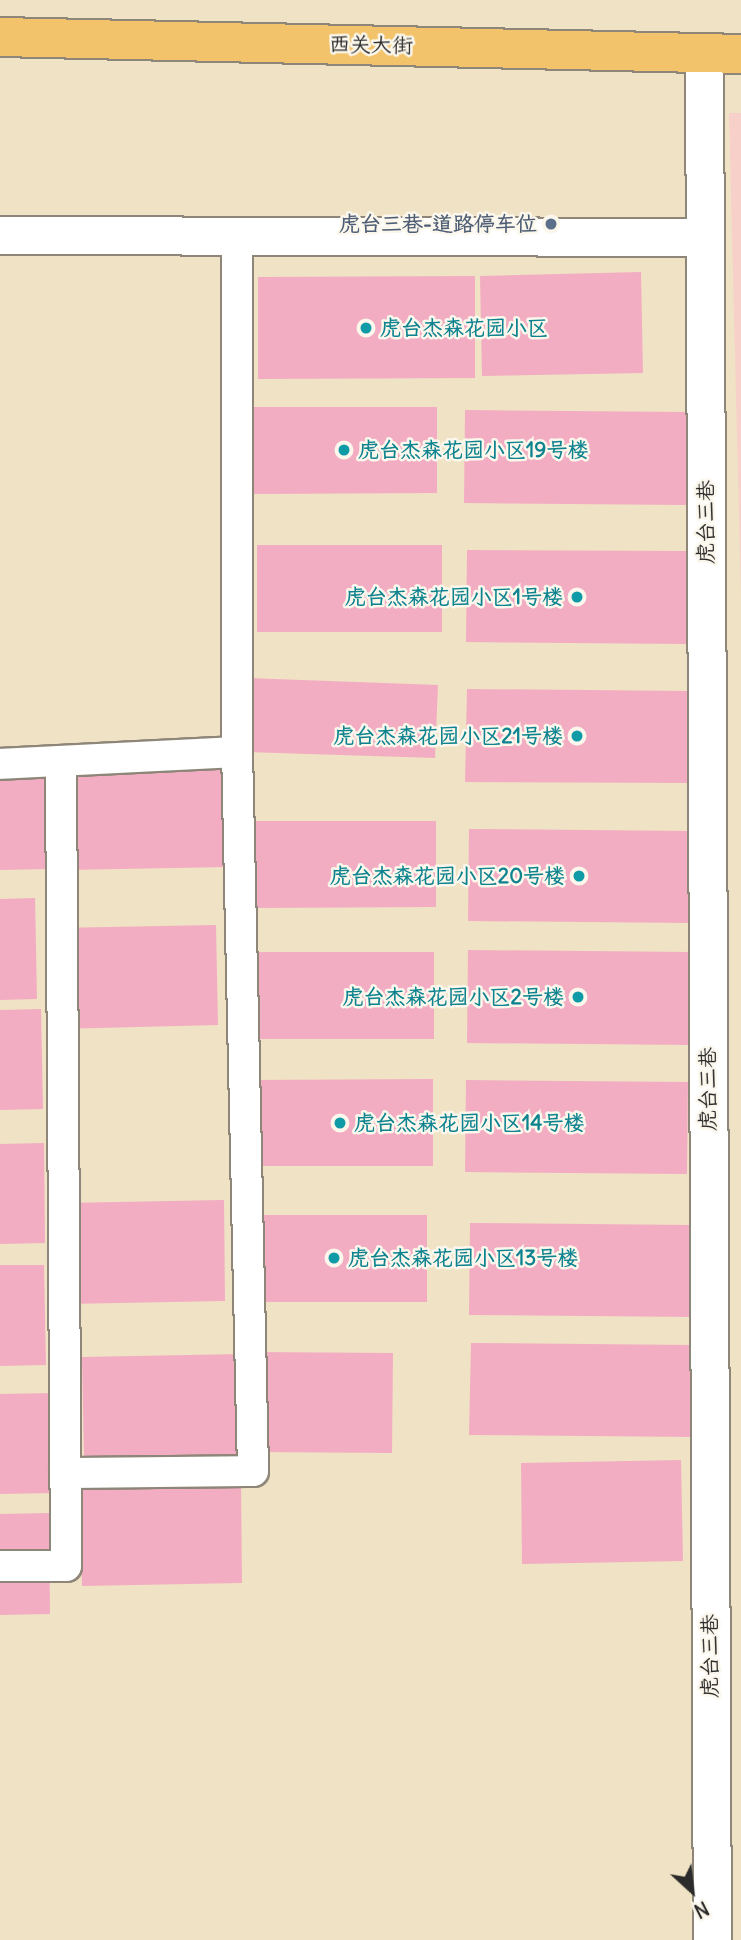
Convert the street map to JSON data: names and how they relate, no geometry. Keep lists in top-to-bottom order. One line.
{"streets":{"main road":["西关大街"],"street":["虎台三巷"]},"crossings":[["西关大街","虎台三巷"]],"places":["虎台三巷-道路停车位","虎台杰森花园小区","虎台杰森花园小区19号楼","虎台杰森花园小区1号楼","虎台杰森花园小区21号楼","虎台杰森花园小区20号楼","虎台杰森花园小区2号楼","虎台杰森花园小区14号楼","虎台杰森花园小区13号楼"],"north":"bottom right"}
